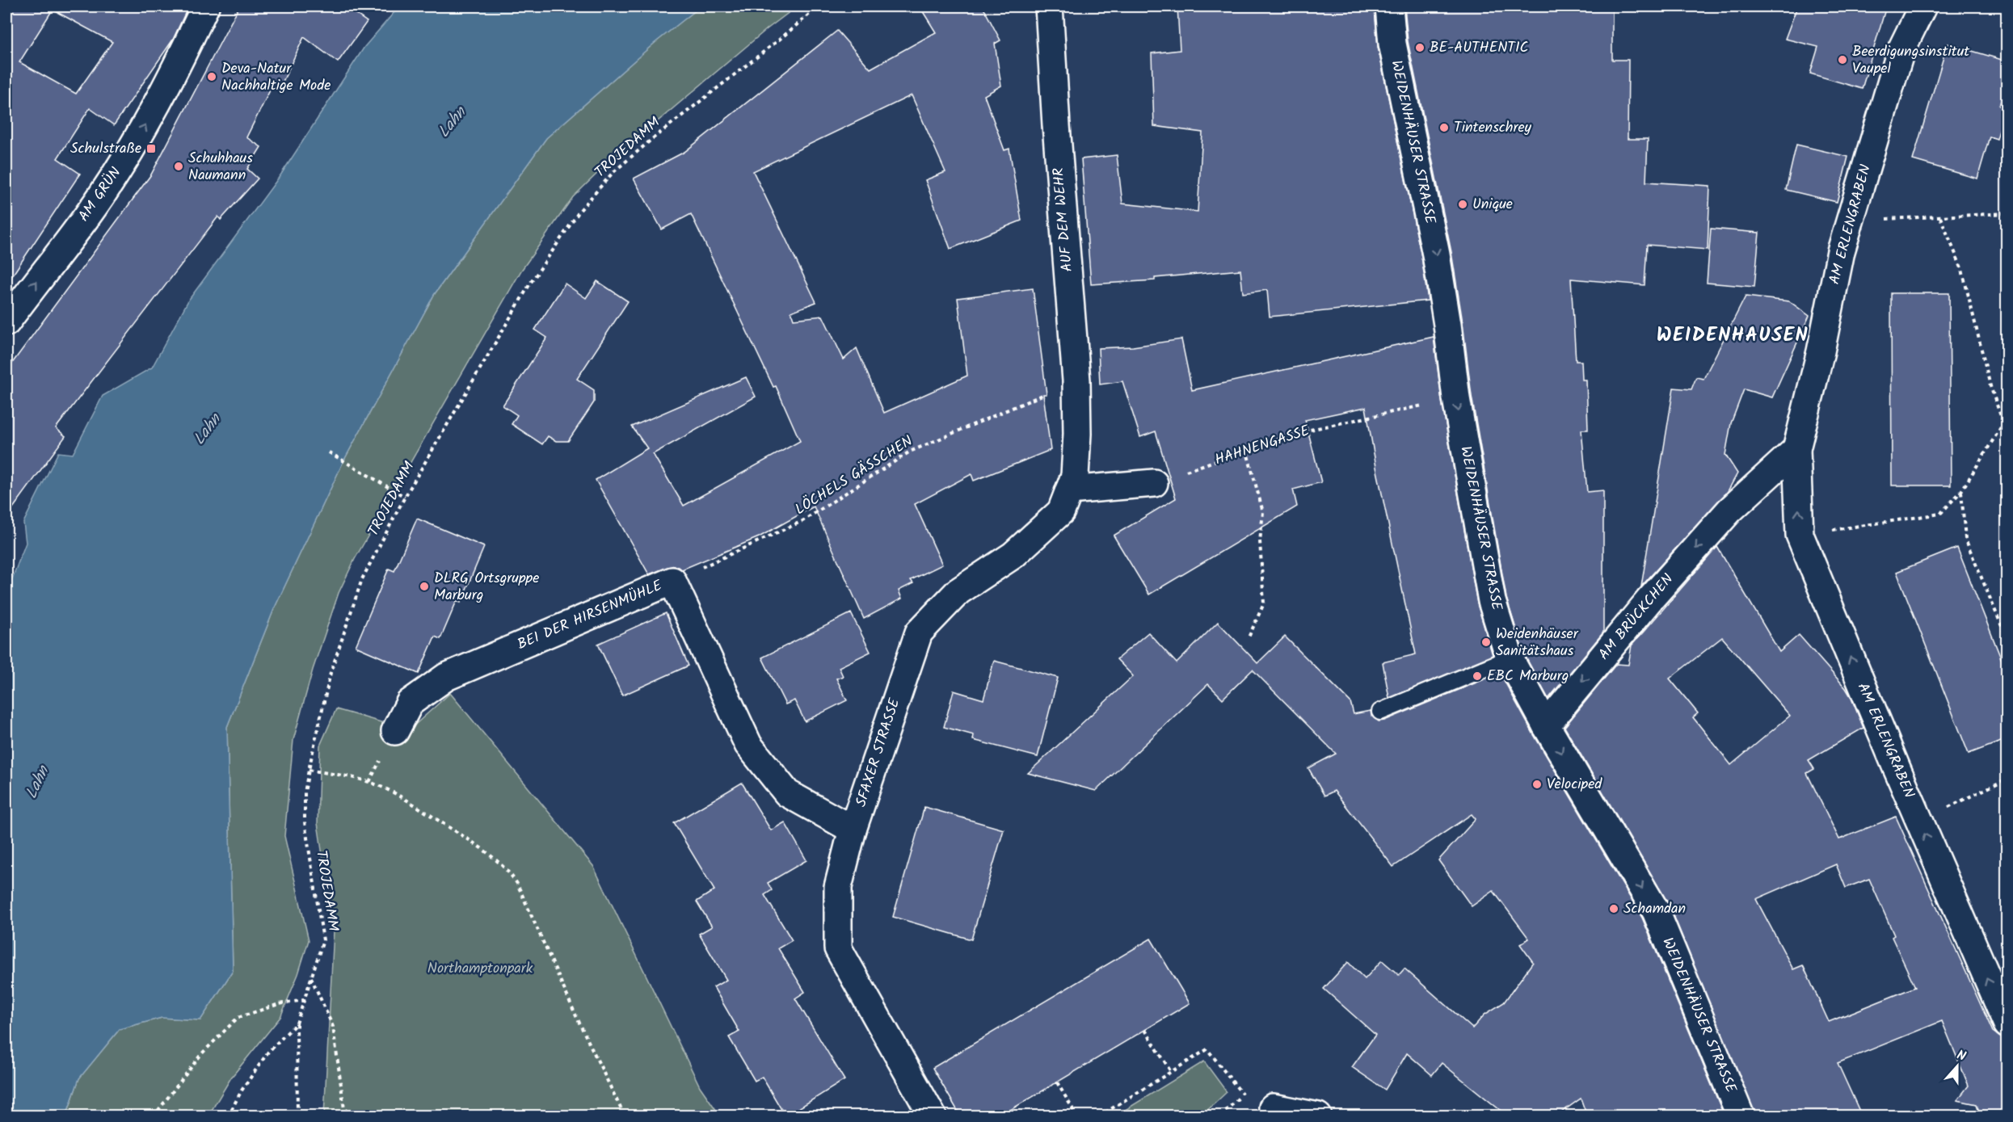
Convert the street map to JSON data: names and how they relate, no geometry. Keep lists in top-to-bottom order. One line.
{"streets":{"street":["WEIDENHÄUSER STRASSE","AM GRÜN","AUF DEM WEHR","AM ERLENGRABEN","BEI DER HIRSENMÜHLE","AM BRÜCKCHEN","SFAXER STRASSE"],"path":["TROJEDAMM","HAHNENGASSE","LÖCHELS GÄSSCHEN"]},"crossings":[["WEIDENHÄUSER STRASSE","HAHNENGASSE"],["WEIDENHÄUSER STRASSE","AM BRÜCKCHEN"],["AUF DEM WEHR","LÖCHELS GÄSSCHEN"],["AUF DEM WEHR","SFAXER STRASSE"],["AM ERLENGRABEN","AM BRÜCKCHEN"],["LÖCHELS GÄSSCHEN","BEI DER HIRSENMÜHLE"],["BEI DER HIRSENMÜHLE","SFAXER STRASSE"]],"one_way":["WEIDENHÄUSER STRASSE","AM GRÜN","AM ERLENGRABEN","AM BRÜCKCHEN"],"districts":["WEIDENHAUSEN"],"water":["Lahn"],"parks":["Northamptonpark"],"places":{"other":["BE-AUTHENTIC","Beerdigungsinstitut Vaupel","Deva-Natur Nachhaltige Mode","Tintenschrey","Schuhhaus Naumann","Unique","DLRG Ortsgruppe Marburg","Weidenhäuser Sanitätshaus","EBC Marburg","Velociped","Schamdan"],"transit":["Schulstraße"]},"north":"top"}
